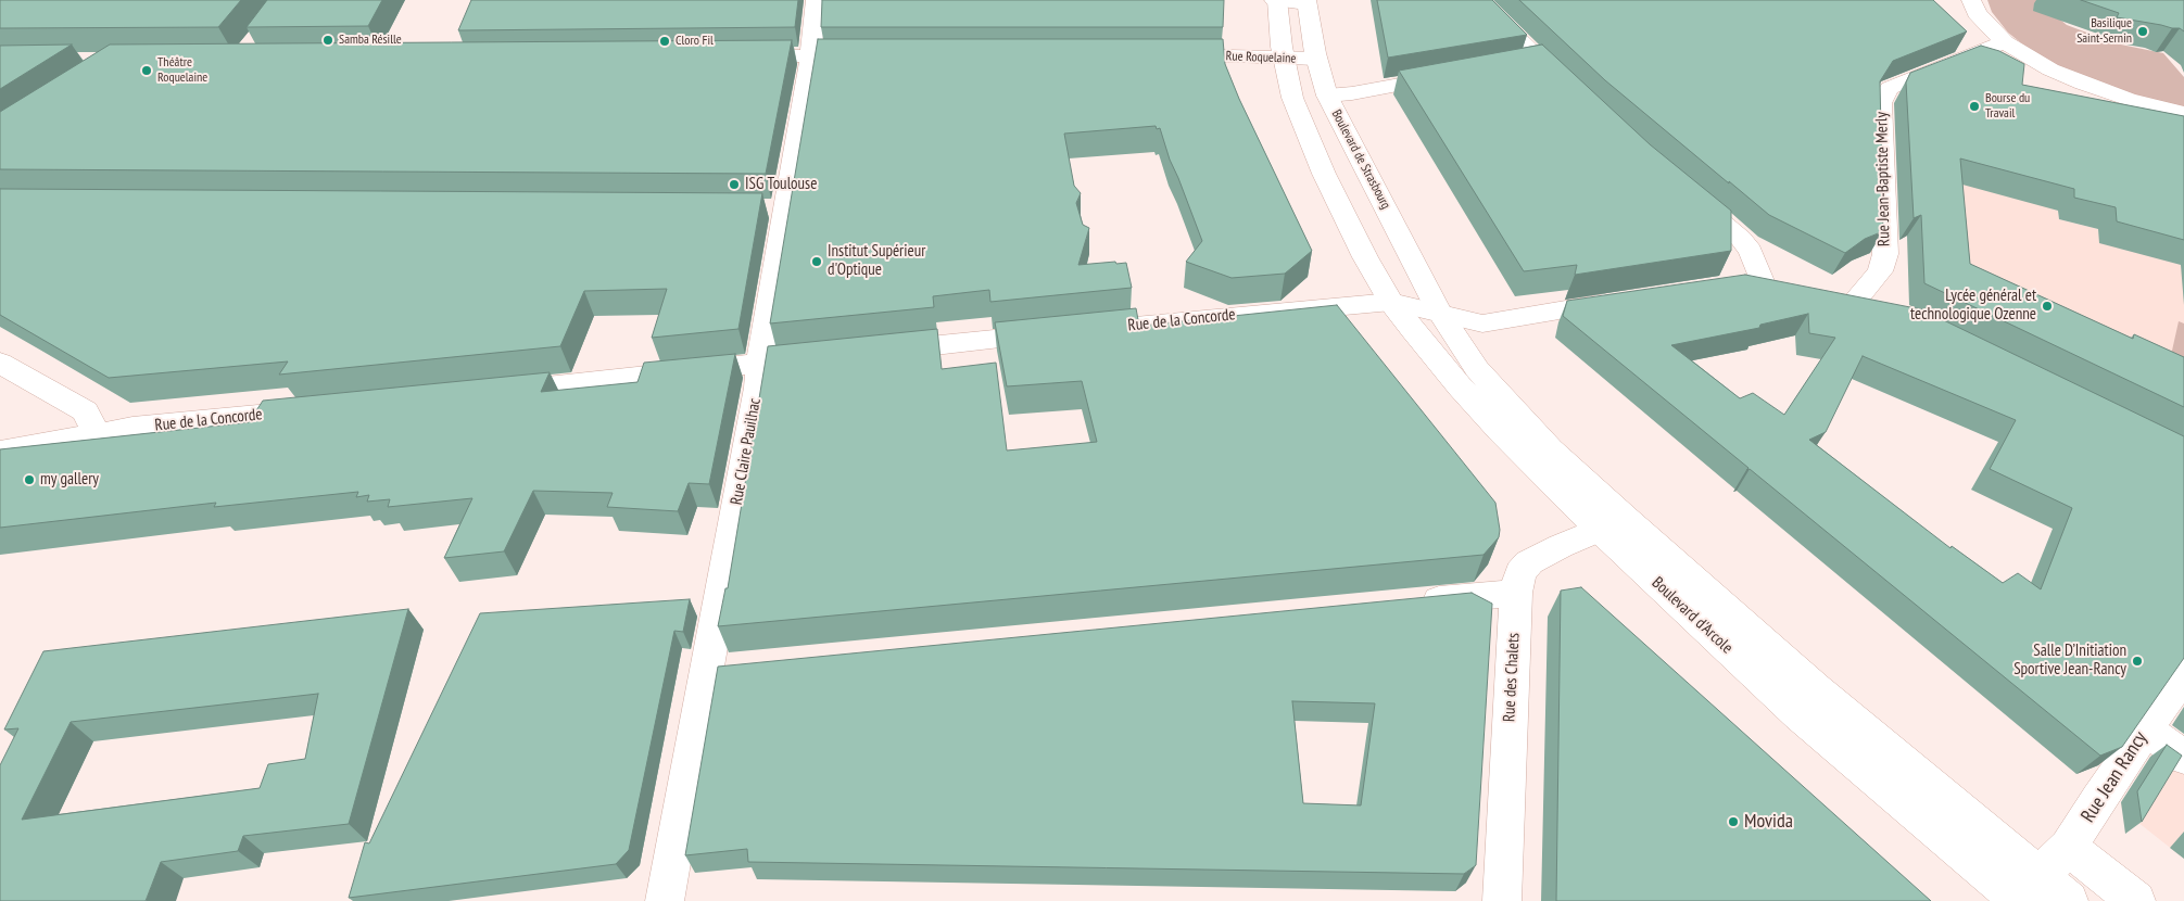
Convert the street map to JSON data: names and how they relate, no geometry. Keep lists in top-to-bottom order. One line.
{"streets":{"street":["Rue Roquelaine","Boulevard de Strasbourg","Rue Jean-Baptiste Merly","Rue de la Concorde","Rue Claire Pauilhac","Boulevard d'Arcole","Rue des Chalets","Rue Jean Rancy"]},"crossings":[["Rue Roquelaine","Boulevard de Strasbourg"],["Boulevard de Strasbourg","Boulevard d'Arcole"],["Rue de la Concorde","Boulevard d'Arcole"],["Boulevard d'Arcole","Rue des Chalets"],["Boulevard d'Arcole","Rue Jean Rancy"]],"places":["Basilique Saint-Sernin","Samba Résille","Cloro Fil","Théâtre Roquelaine","Bourse du Travail","ISG Toulouse","Institut Supérieur d'Optique","Lycée général et technologique Ozenne","my gallery","Salle D’Initiation Sportive Jean-Rancy","Movida"]}
